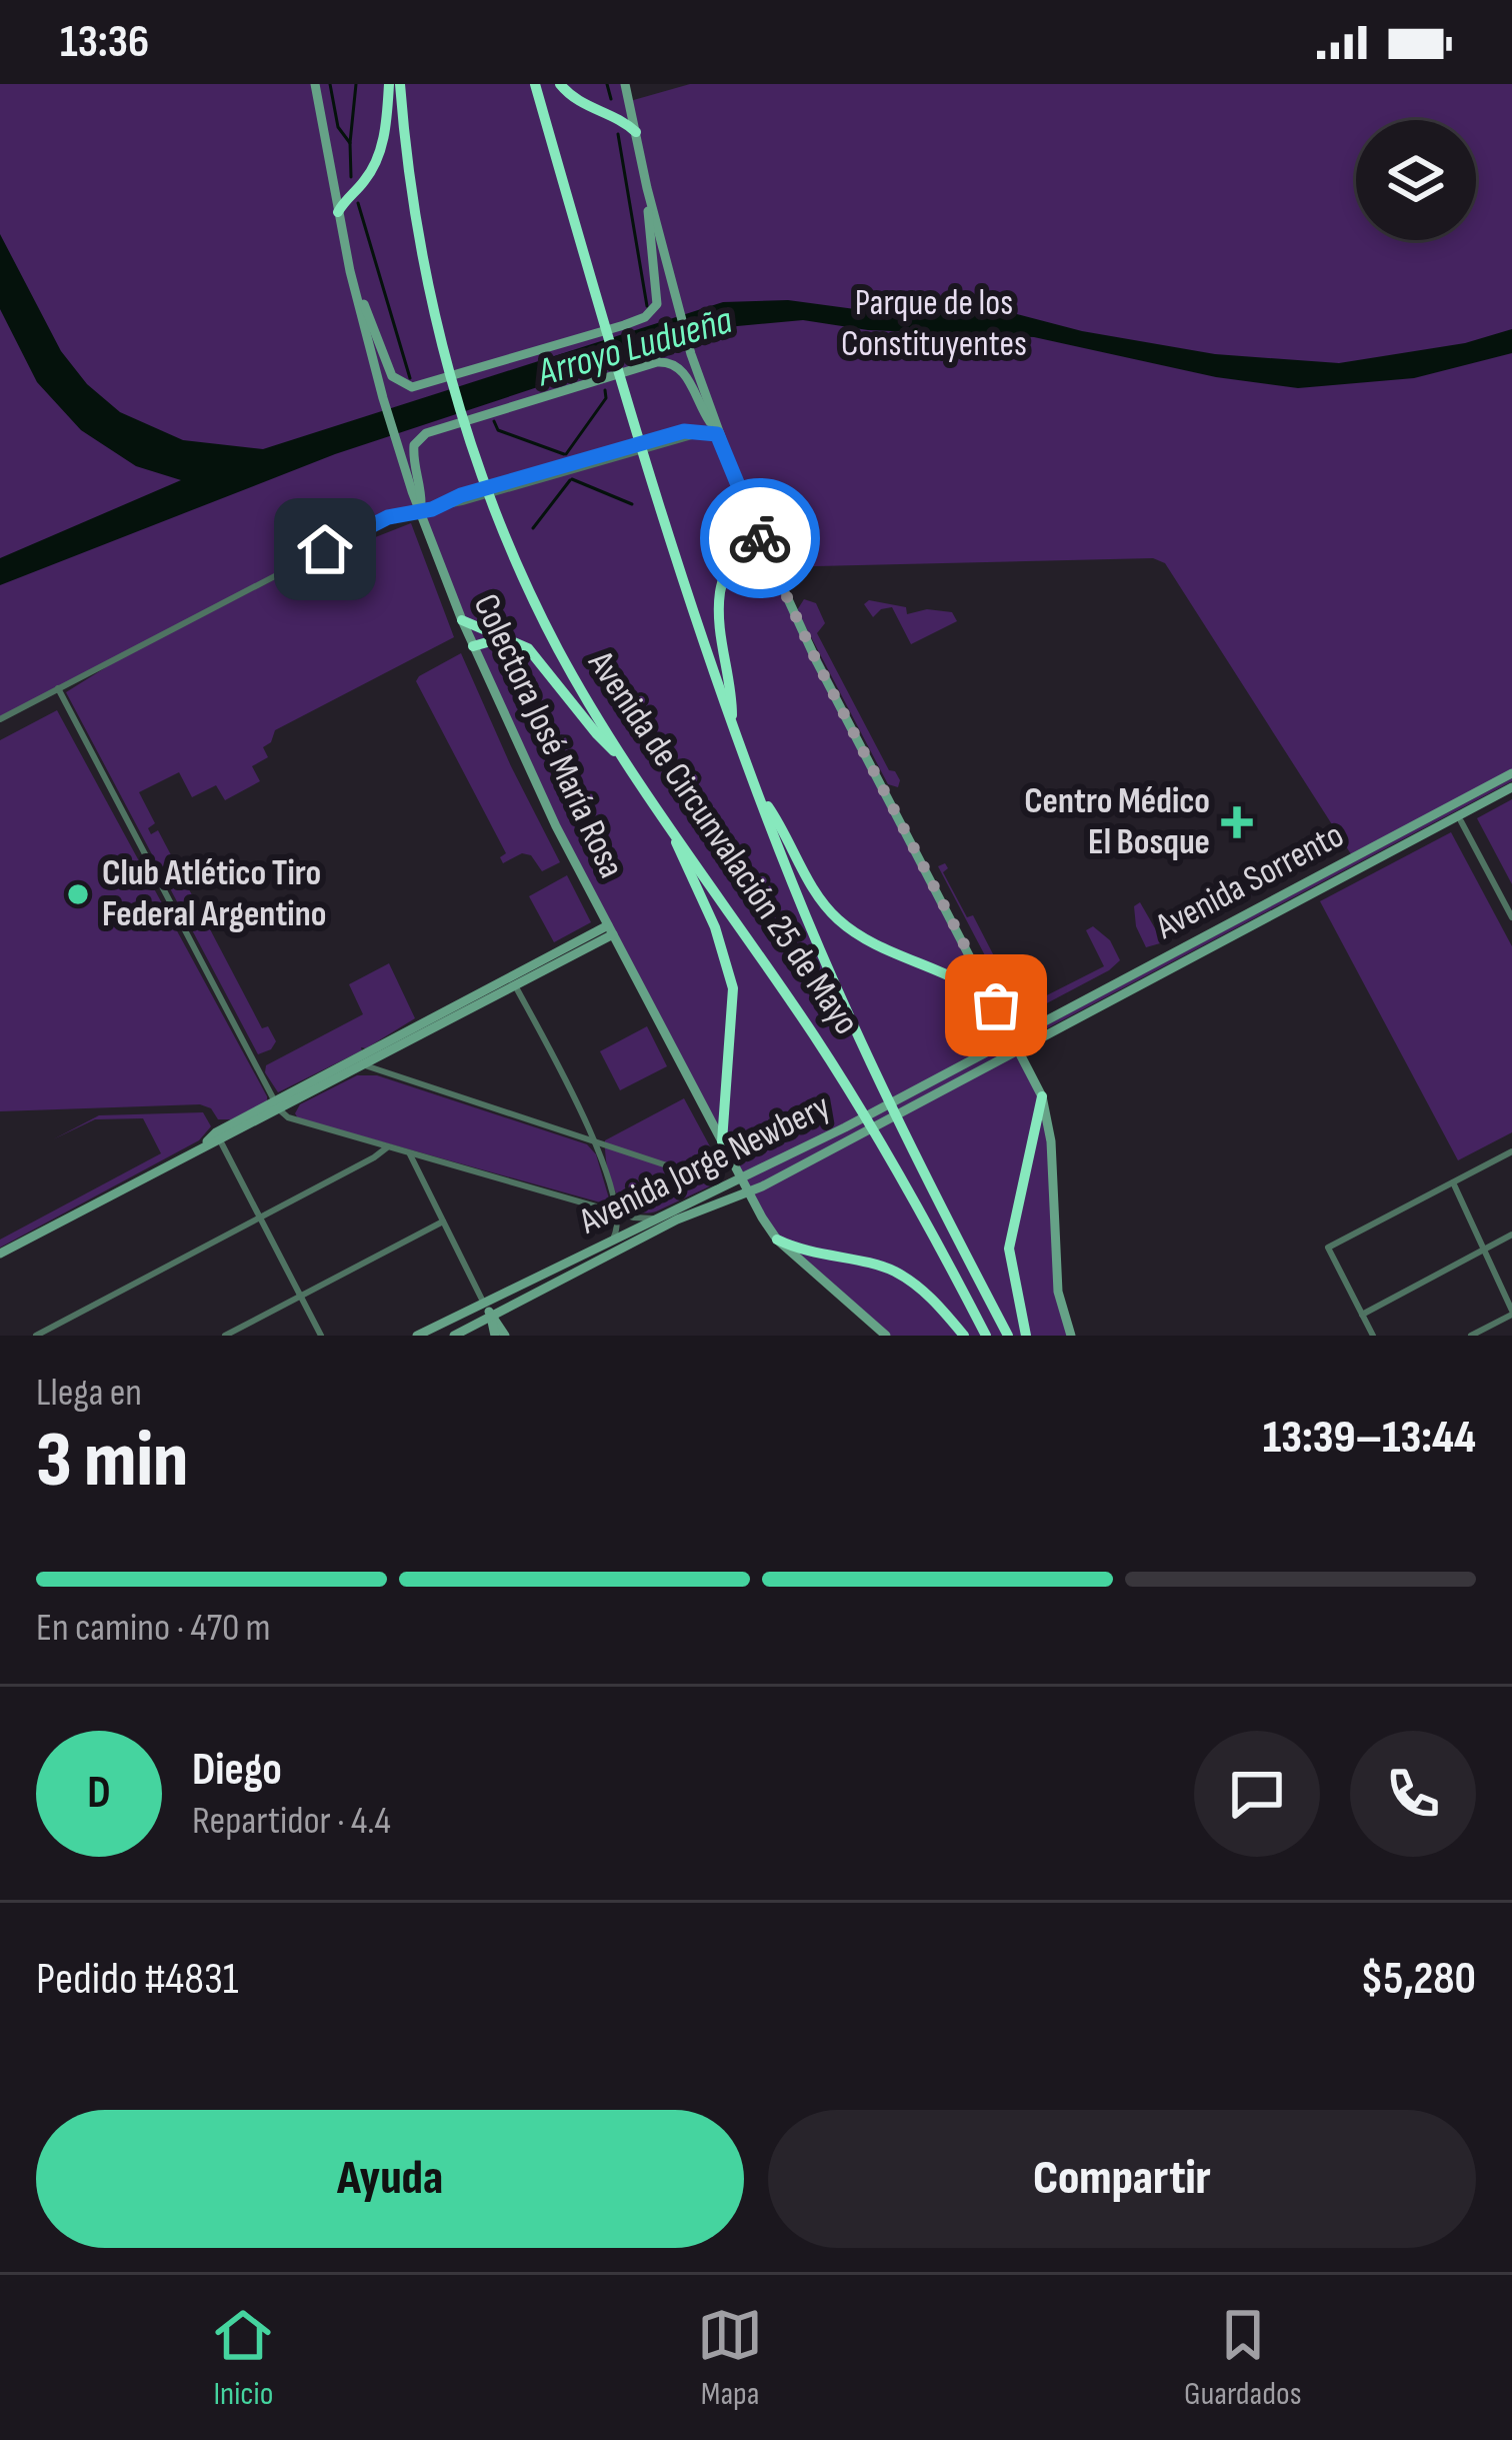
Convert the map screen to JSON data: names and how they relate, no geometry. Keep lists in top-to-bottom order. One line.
{"streets":{"highway":["Avenida de Circunvalación 25 de Mayo"],"main road":["Colectora José María Rosa","Avenida Sorrento","Avenida Jorge Newbery"]},"crossings":[["Colectora José María Rosa","Avenida Jorge Newbery"],["Avenida Sorrento","Avenida Jorge Newbery"]],"water":["Arroyo Ludueña"],"parks":["Parque de los Constituyentes"],"places":{"health":["Centro Médico El Bosque"],"other":["Club Atlético Tiro Federal Argentino"]},"page":{"status":"13:36","heading":["3 min","Llega en","13:39–13:44"],"panel":["Diego","Repartidor · 4.4","Pedido #4831","$5,280"],"bar":"En camino · 470 m","round":"D","buttons":["Ayuda","Compartir"],"tabs":["Inicio","Mapa","Guardados"]}}
